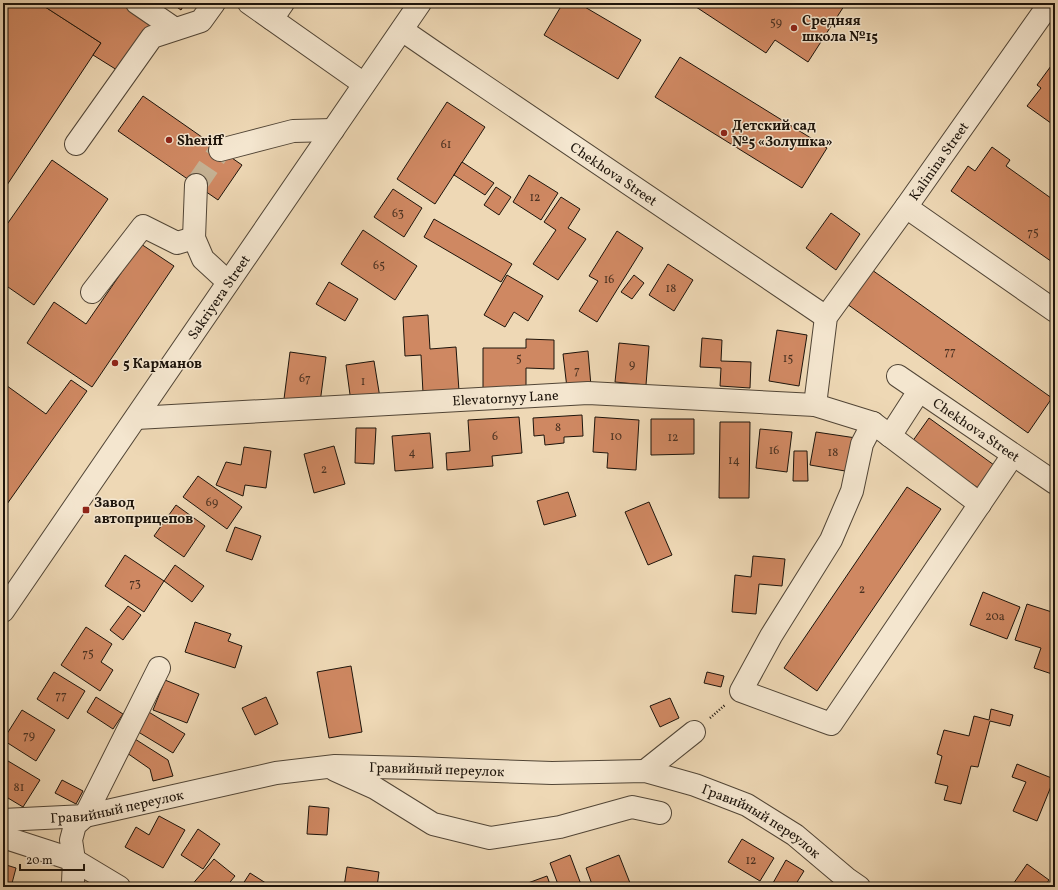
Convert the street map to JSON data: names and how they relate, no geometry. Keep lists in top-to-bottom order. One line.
{"streets":{"street":["Kalinina Street","Chekhova Street","Sakriyera Street","Elevatornyy Lane","Гравийный переулок"]},"crossings":[["Kalinina Street","Chekhova Street"],["Chekhova Street","Sakriyera Street"],["Sakriyera Street","Elevatornyy Lane"]],"places":{"other":["Средняя школа №15","Детский сад №5 «Золушка»","Sheriff","5 Карманов"],"transit":["Завод автоприцепов"]},"house_numbers":["59","61","12","63","75","65","16","18","77","5","15","9","7","67","1","8","6","10","12","16","4","18","14","2","69","73","2","20а","75","77","79","81","12"],"scale_bar":"20 m"}
